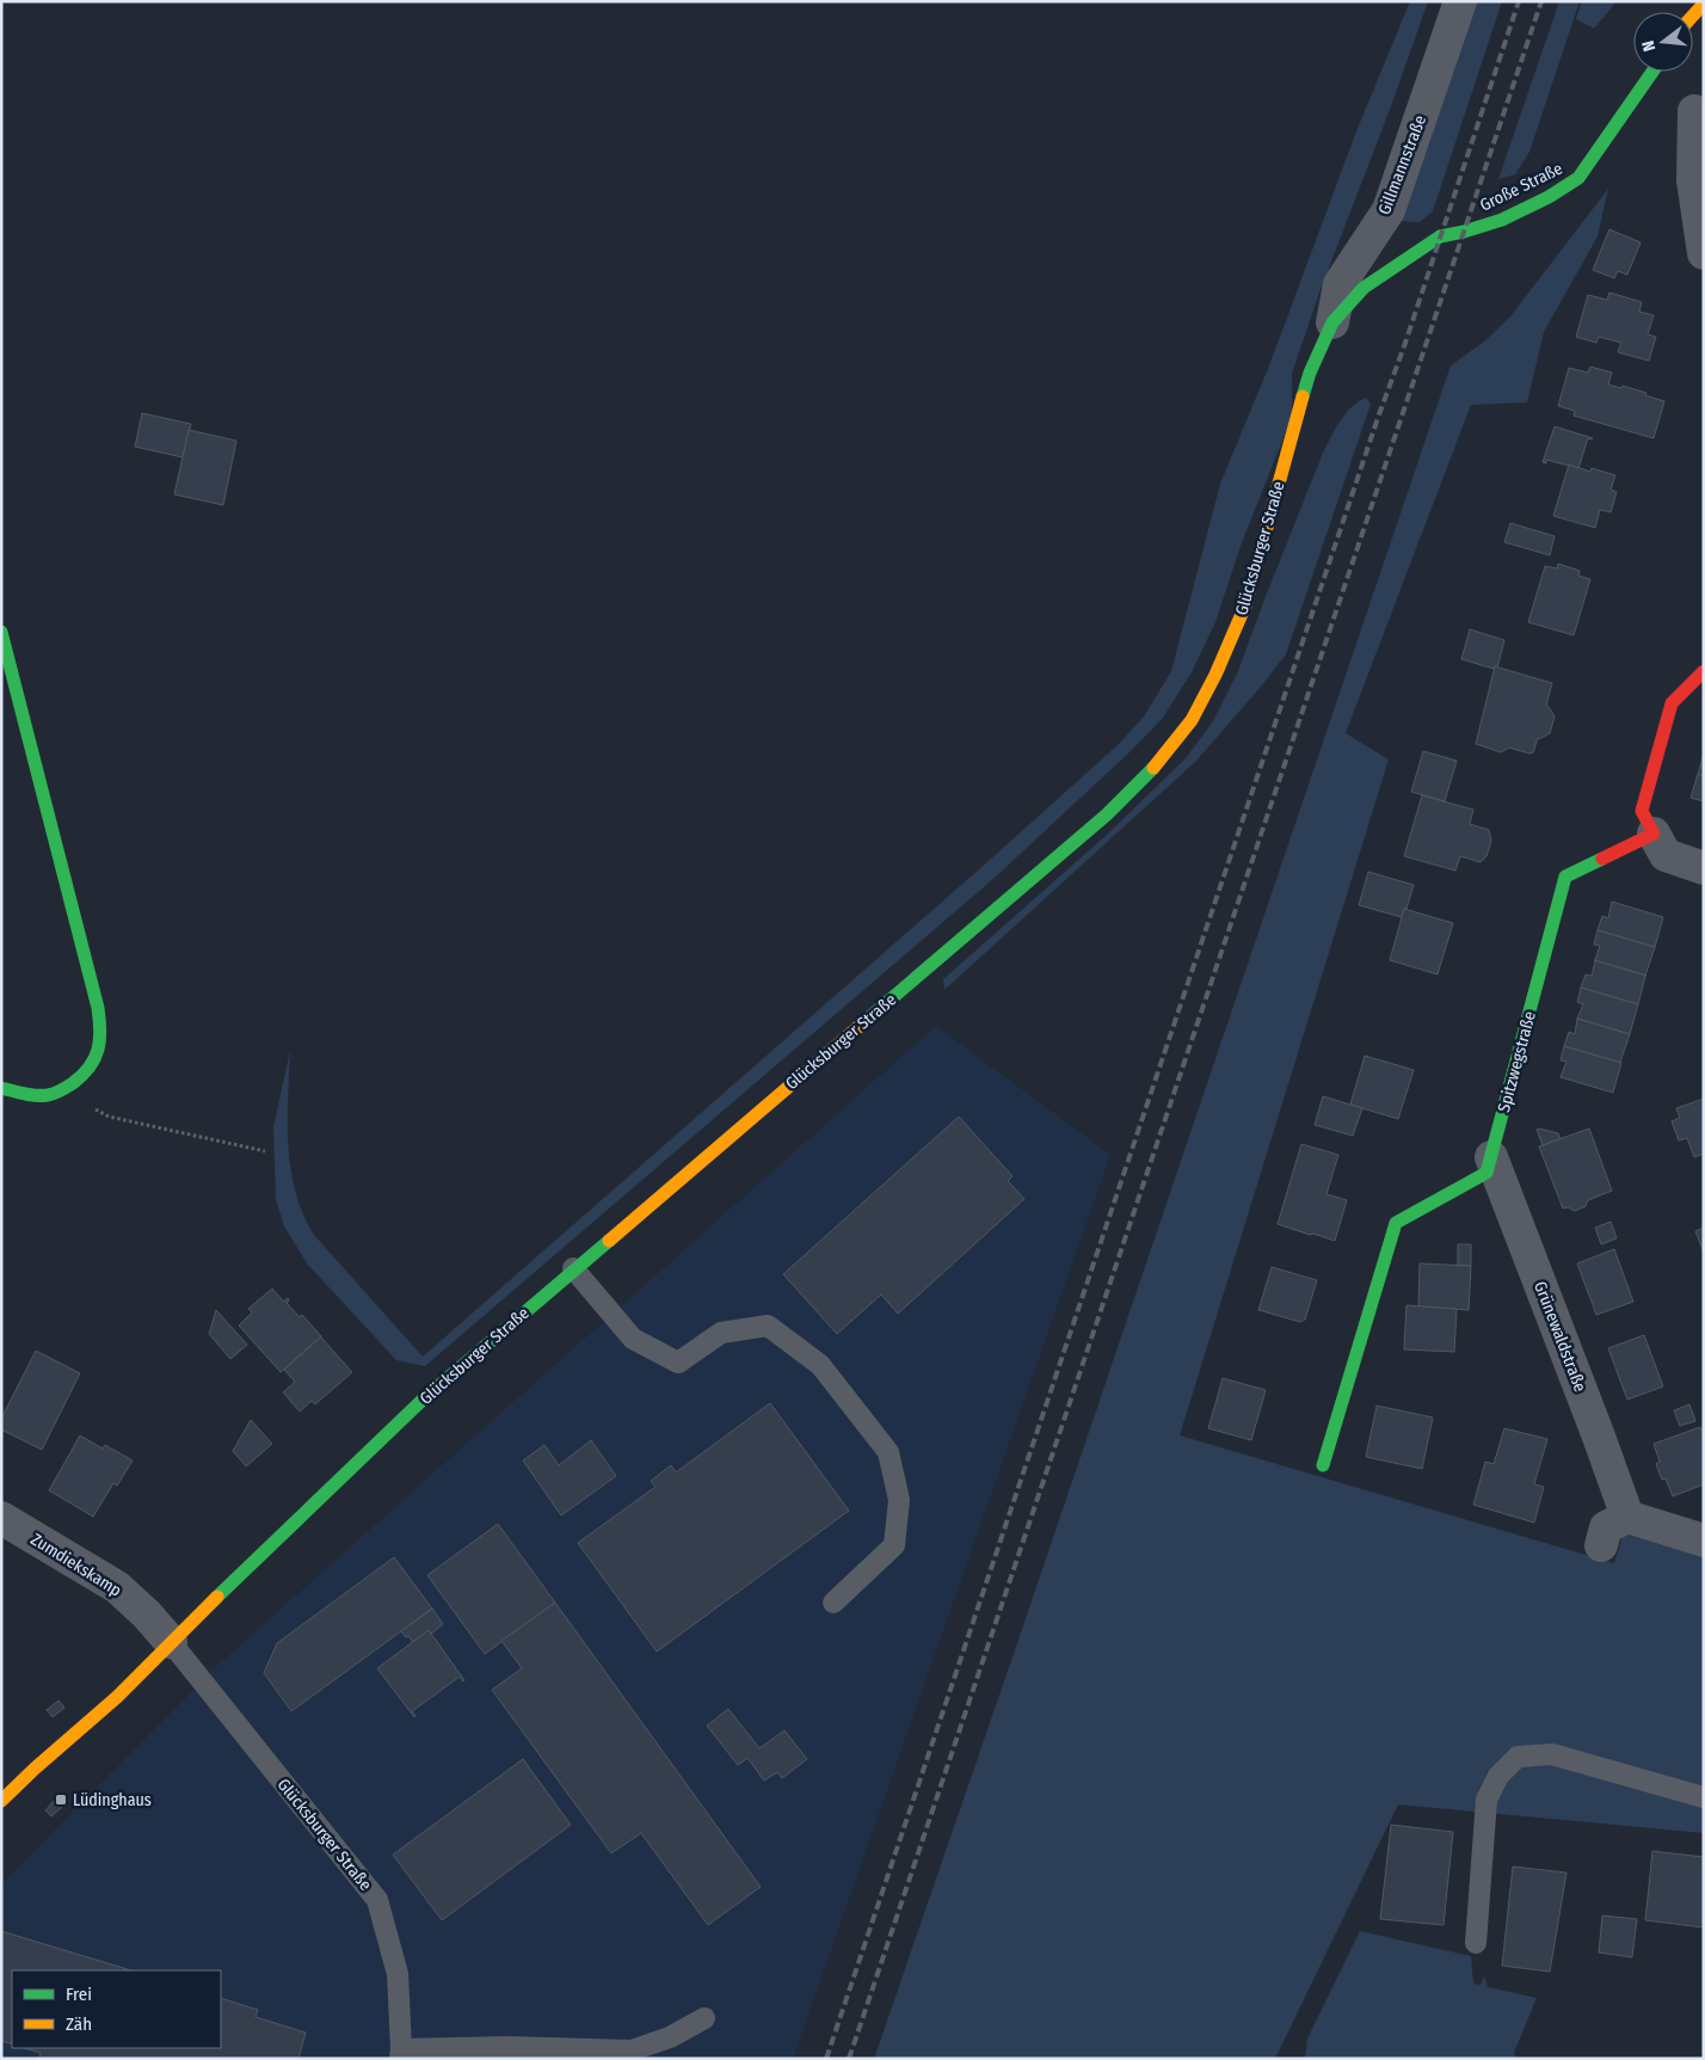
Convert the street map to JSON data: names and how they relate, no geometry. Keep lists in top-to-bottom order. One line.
{"streets":{"main road":["Große Straße","Glücksburger Straße","Spitzwegstraße"],"street":["Gillmannstraße","Grünewaldstraße","Zumdiekskamp"]},"crossings":[["Gillmannstraße","Große Straße"],["Gillmannstraße","Glücksburger Straße"],["Große Straße","Glücksburger Straße"],["Glücksburger Straße","Zumdiekskamp"],["Spitzwegstraße","Grünewaldstraße"]],"places":{"transit":["Lüdinghaus"]},"legend":["Frei","Zäh"],"north":"left"}
